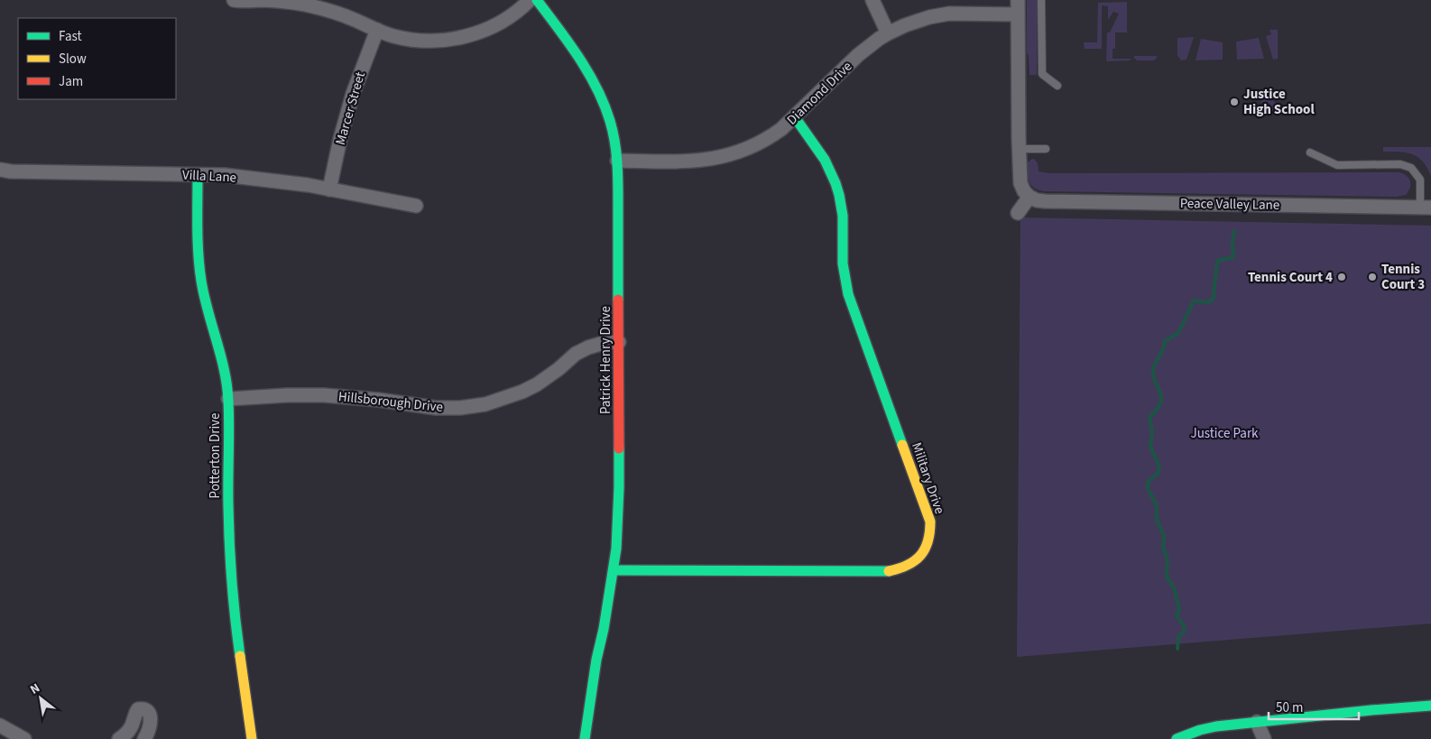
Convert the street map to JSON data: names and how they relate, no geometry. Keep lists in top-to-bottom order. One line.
{"streets":{"street":["Diamond Drive","Marcer Street","Villa Lane","Peace Valley Lane","Patrick Henry Drive","Hillsborough Drive","Potterton Drive","Military Drive"]},"crossings":[["Diamond Drive","Patrick Henry Drive"],["Diamond Drive","Military Drive"],["Marcer Street","Villa Lane"],["Villa Lane","Potterton Drive"],["Patrick Henry Drive","Hillsborough Drive"],["Patrick Henry Drive","Military Drive"],["Hillsborough Drive","Potterton Drive"]],"parks":["Justice Park"],"places":["Justice High School","Tennis Court 4","Tennis Court 3"],"legend":["Fast","Slow","Jam"],"scale_bar":"50 m","north":"top left"}
